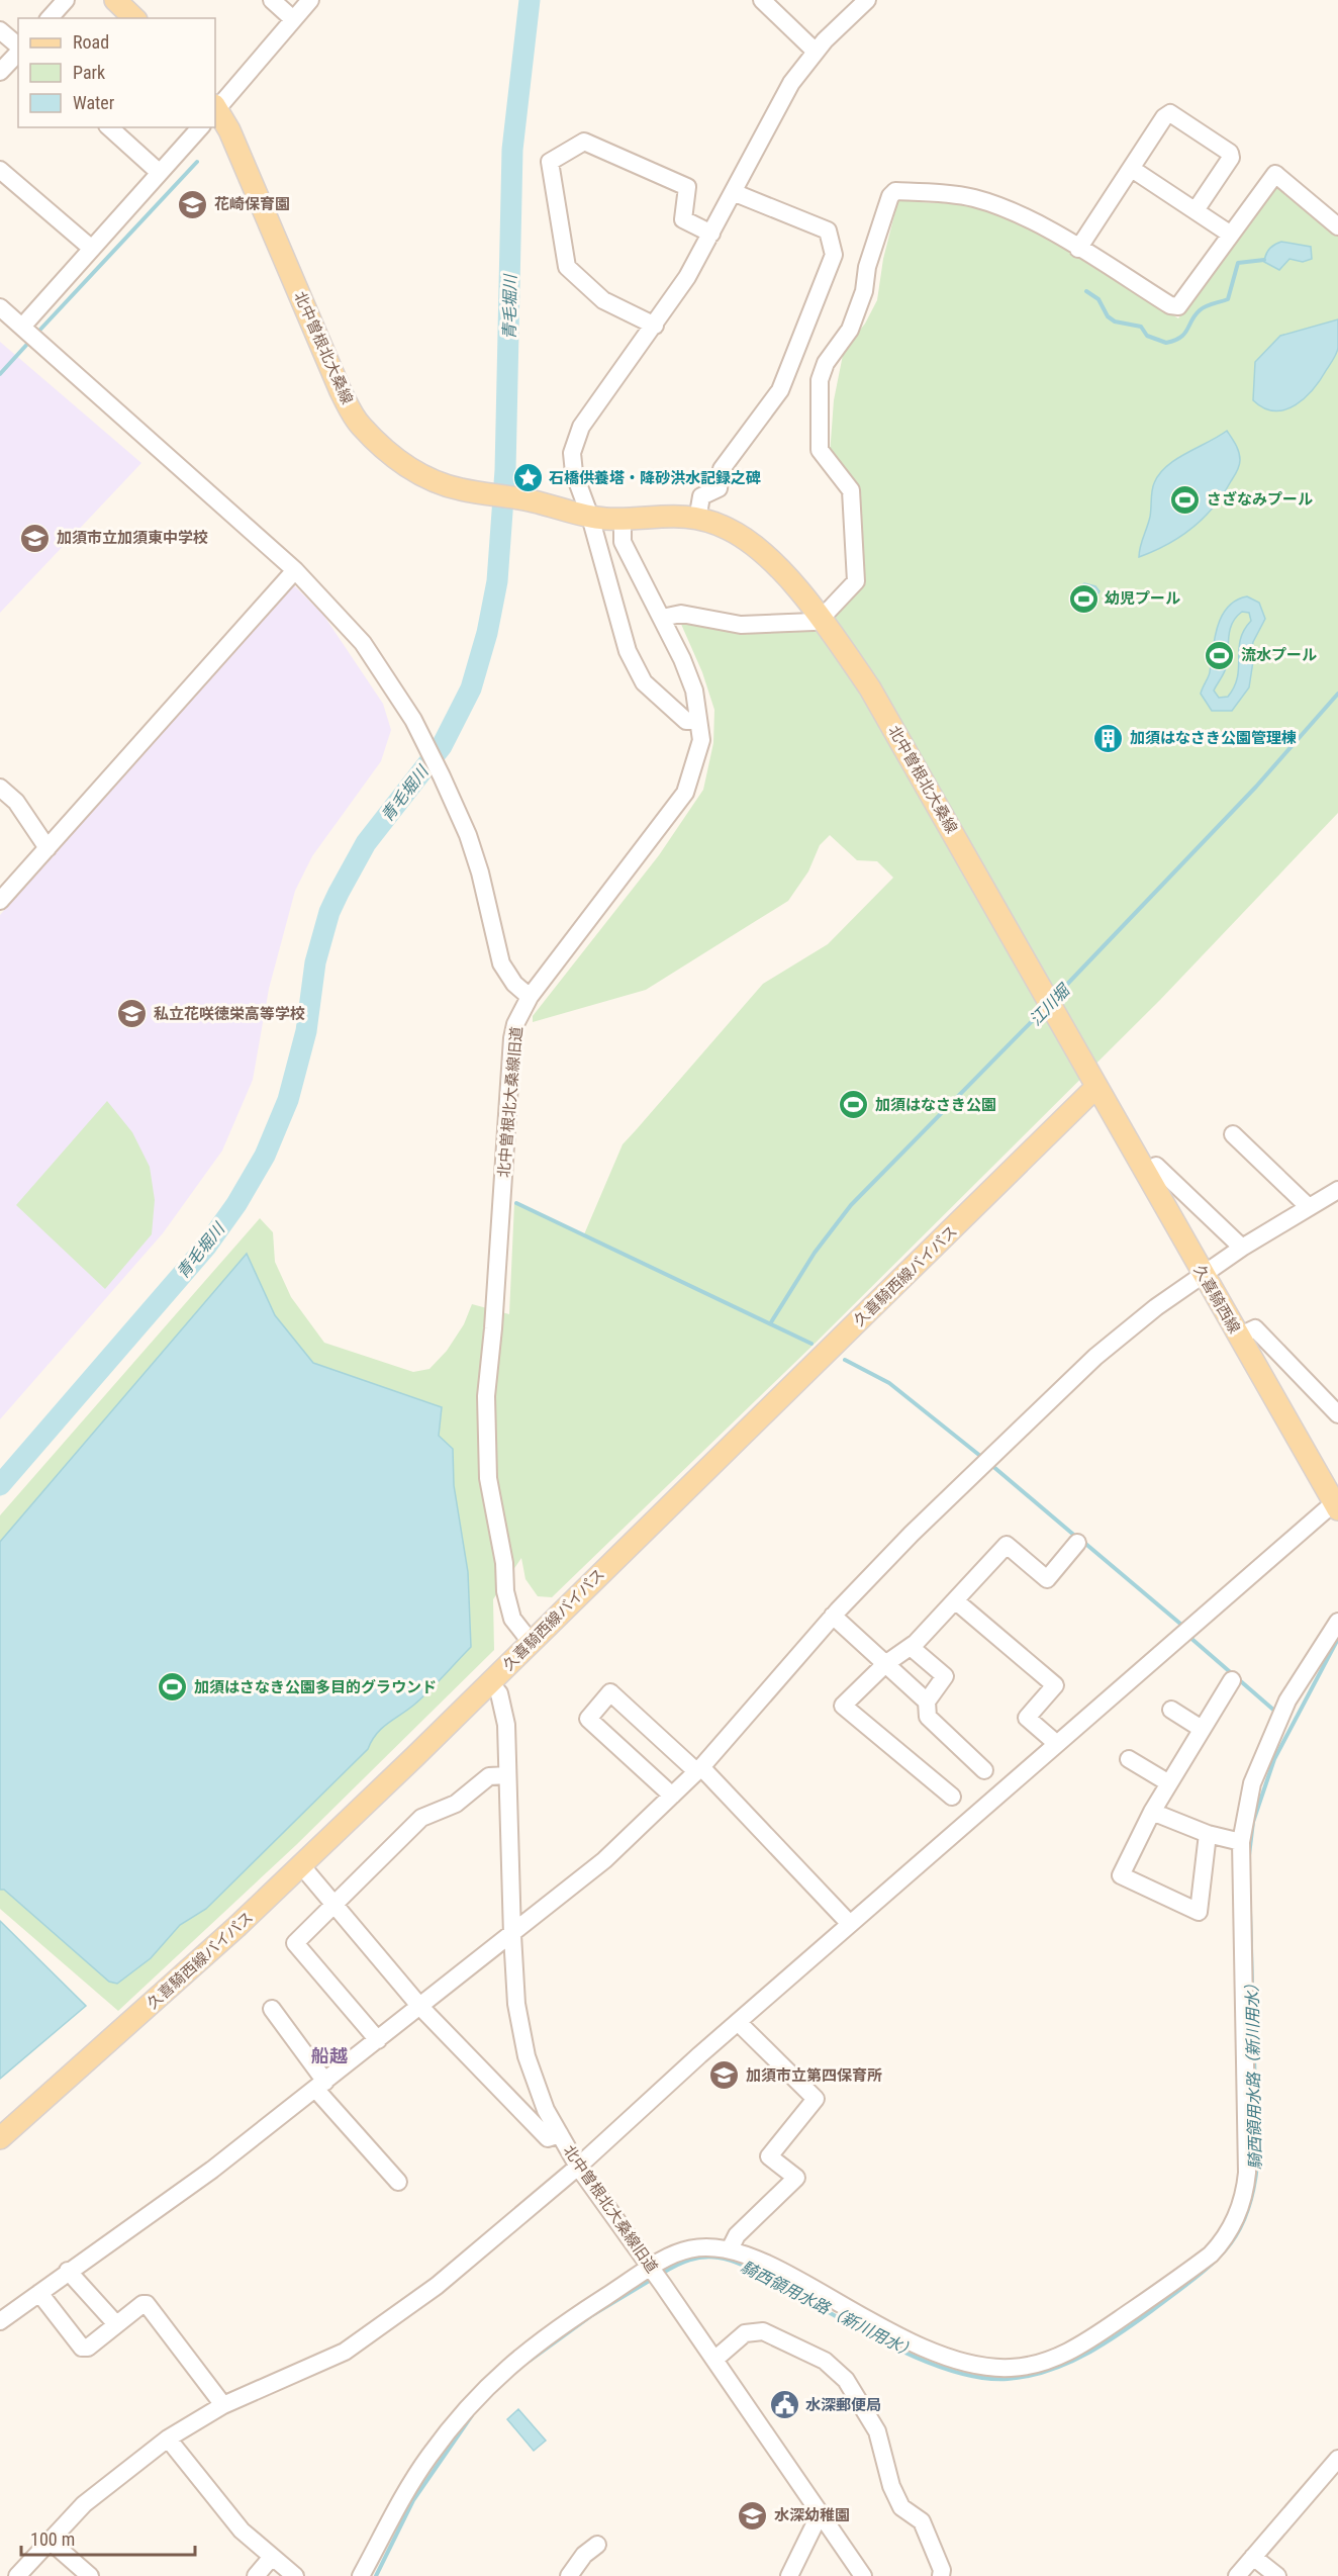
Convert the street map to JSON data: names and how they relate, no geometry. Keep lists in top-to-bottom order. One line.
{"streets":{"main road":["北中曽根北大桑線","久喜騎西線バイパス","久喜騎西線"],"street":["北中曽根北大桑線旧道"]},"crossings":[["北中曽根北大桑線","北中曽根北大桑線旧道"],["北中曽根北大桑線","久喜騎西線バイパス"],["北中曽根北大桑線","久喜騎西線"],["北中曽根北大桑線旧道","久喜騎西線バイパス"],["久喜騎西線バイパス","久喜騎西線"]],"districts":["船越"],"water":["青毛堀川","江川堀","騎西領用水路（新川用水）"],"places":{"school or university":["花崎保育園","加須市立加須東中学校","私立花咲徳栄高等学校","加須市立第四保育所","水深幼稚園"],"place":["石橋供養塔・降砂洪水記録之碑"],"sports":["さざなみプール","幼児プール","流水プール","加須はなさき公園","加須はさなき公園多目的グラウンド"],"building":["加須はなさき公園管理棟"],"public building":["水深郵便局"]},"legend":["Road","Park","Water"],"scale_bar":"100 m"}
